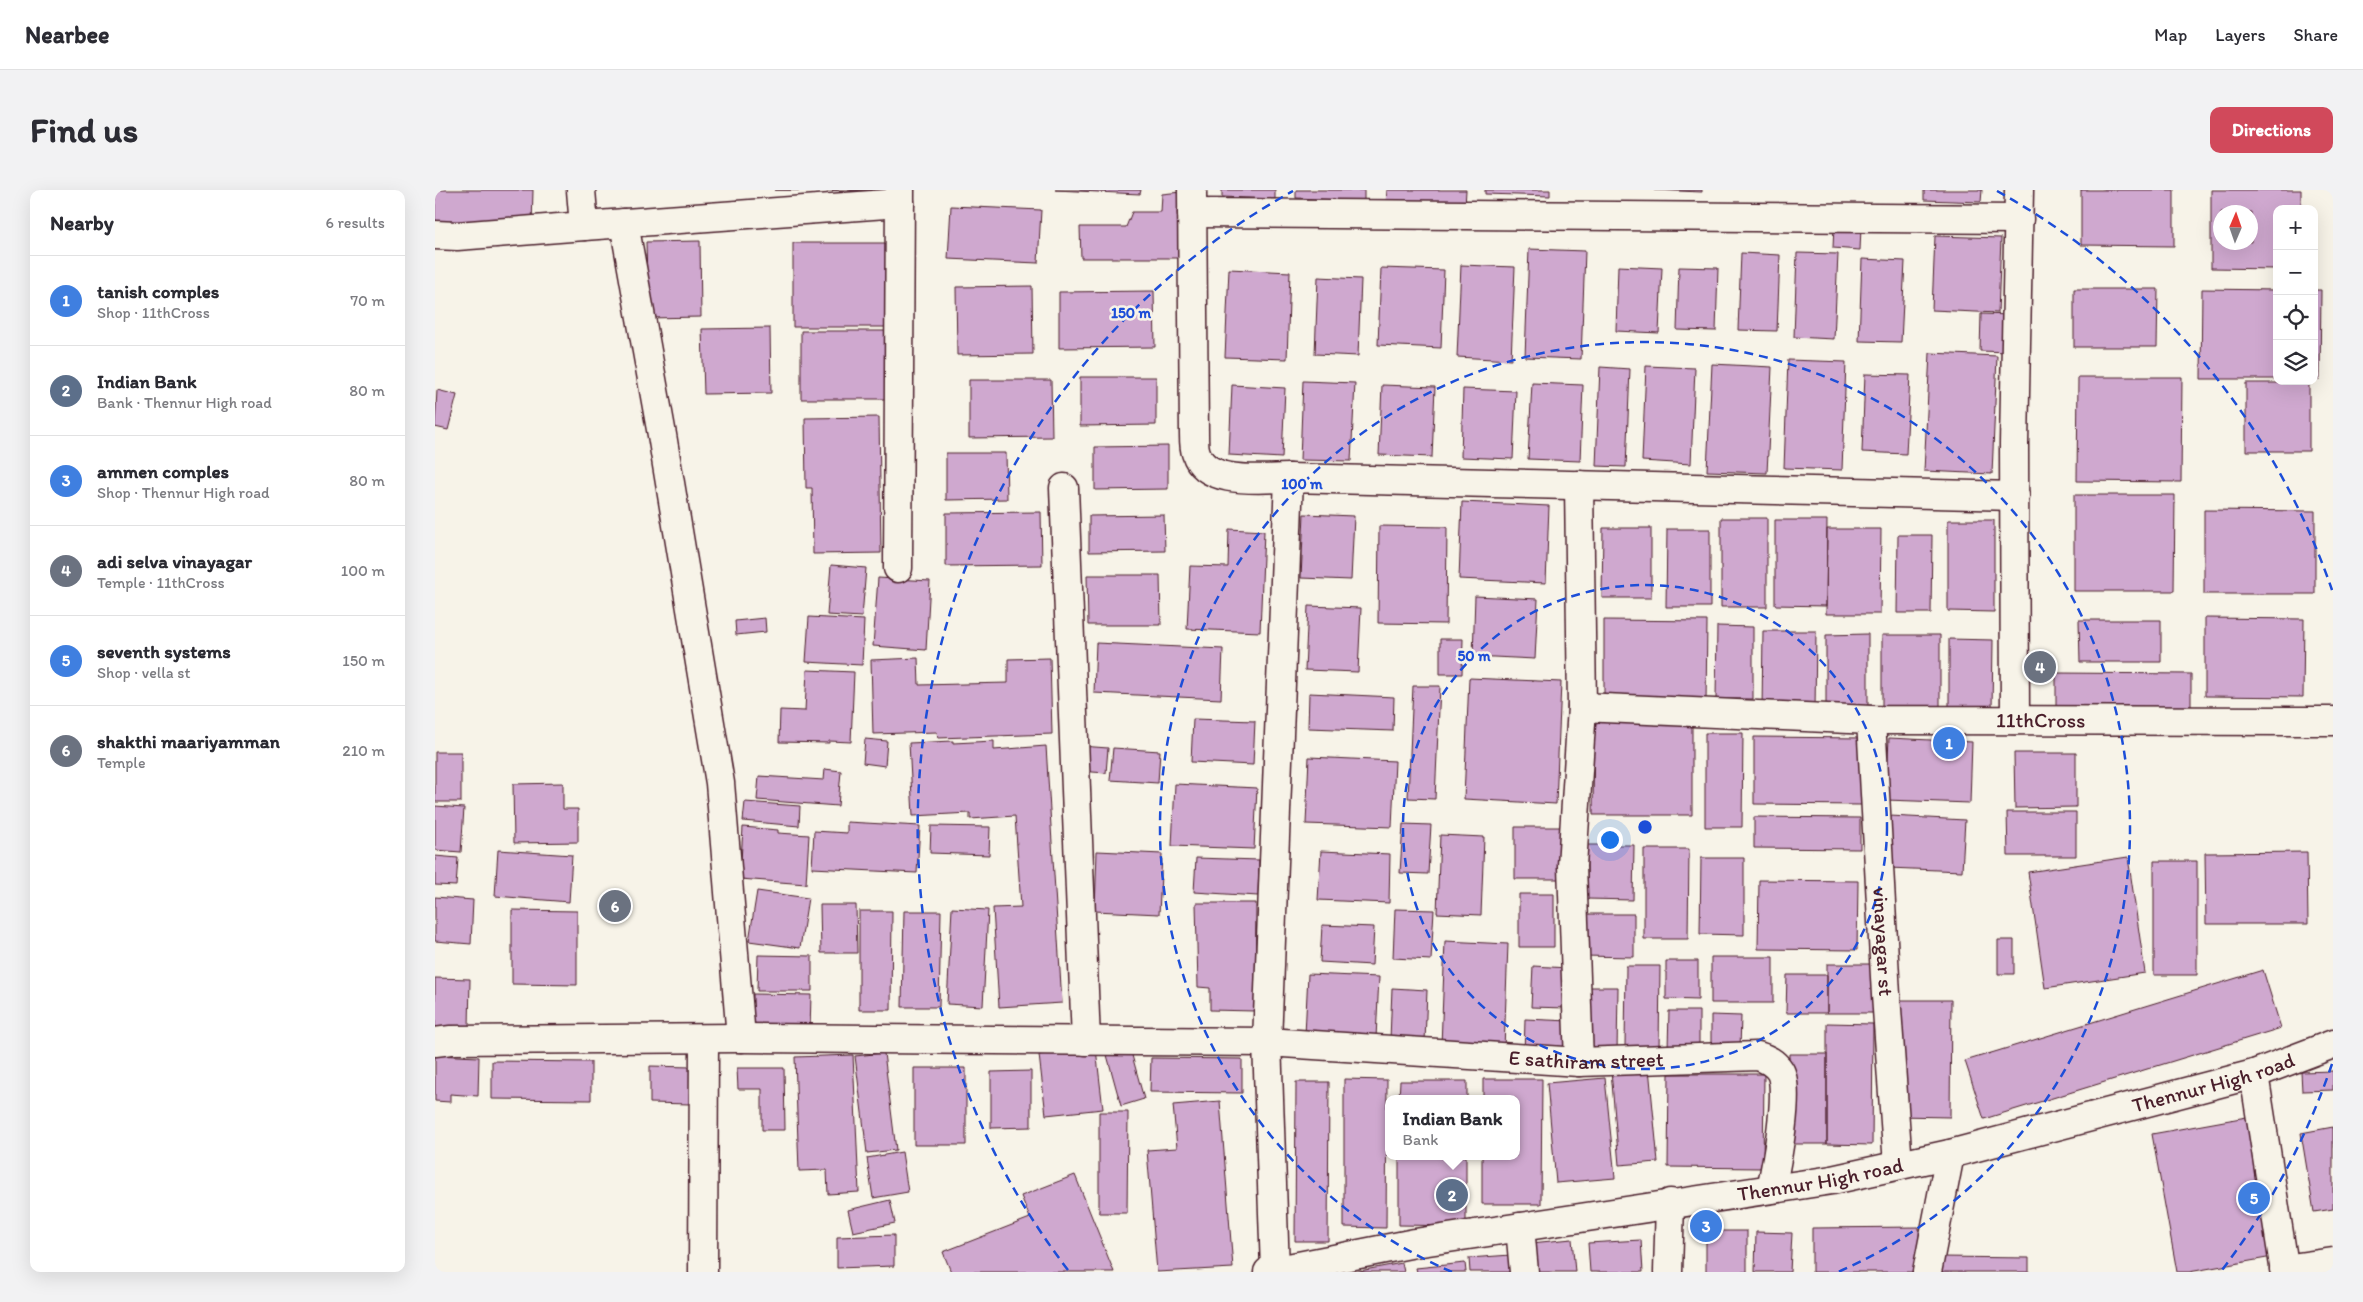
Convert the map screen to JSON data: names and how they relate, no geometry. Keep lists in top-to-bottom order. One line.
{"streets":{"street":["11thCross","vinayagar st","E sathiram street","Thennur High road"]},"crossings":[["11thCross","vinayagar st"],["vinayagar st","Thennur High road"],["E sathiram street","Thennur High road"]],"north":"top","page":{"header":"Nearbee","nav":["Map","Layers","Share"],"buttons":"Directions","title":"Find us","heading":["Nearby","6 results"],"map_buttons":["+","−"],"list":[{"mark":"1","name":"tanish comples","note":"Shop · 11thCross","value":"70 m"},{"mark":"2","name":"Indian Bank","note":"Bank · Thennur High road","value":"80 m"},{"mark":"3","name":"ammen comples","note":"Shop · Thennur High road","value":"80 m"},{"mark":"4","name":"adi selva vinayagar","note":"Temple · 11thCross","value":"100 m"},{"mark":"5","name":"seventh systems","note":"Shop · vella st","value":"150 m"},{"mark":"6","name":"shakthi maariyamman","note":"Temple","value":"210 m"}],"pins":["4","1","6","2","5","3"],"popup":["Indian Bank","Bank"]},"rings":["150 m","100 m","50 m"]}
